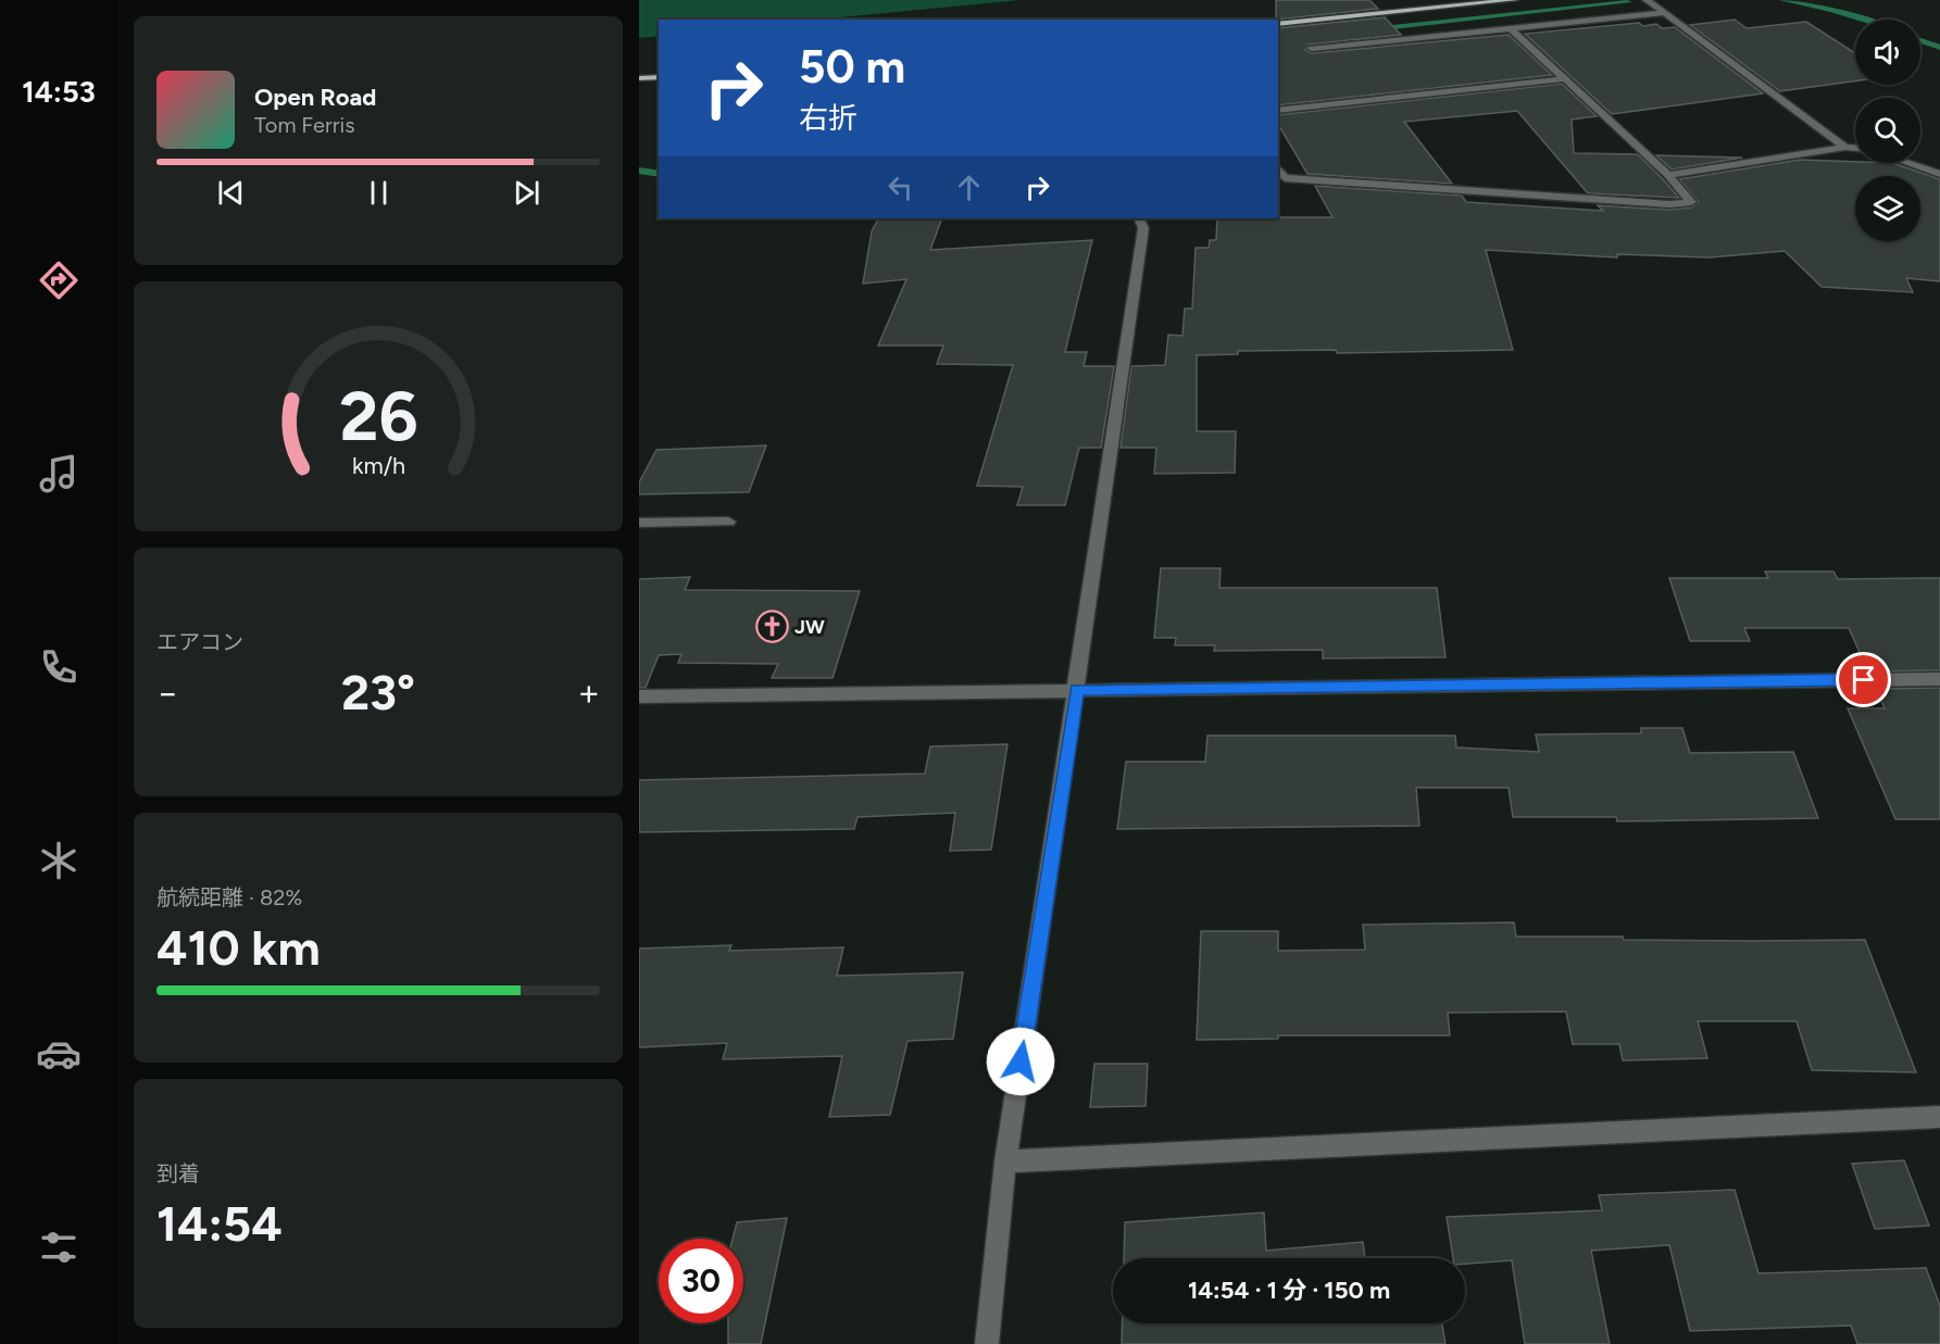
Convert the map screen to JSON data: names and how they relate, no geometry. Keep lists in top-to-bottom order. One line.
{"places":{"church":["JW"]},"page":{"tabs":"14:53","turn":["50 m","右折"],"song":["Open Road","Tom Ferris"],"tile":["エアコン",["航続距離 · 82%","410 km"],["到着","14:54"]],"heat":["−","23°","+"],"limit":"30","trip":"14:54 · 1 分 · 150 m","gauge":["26","km/h"]}}
